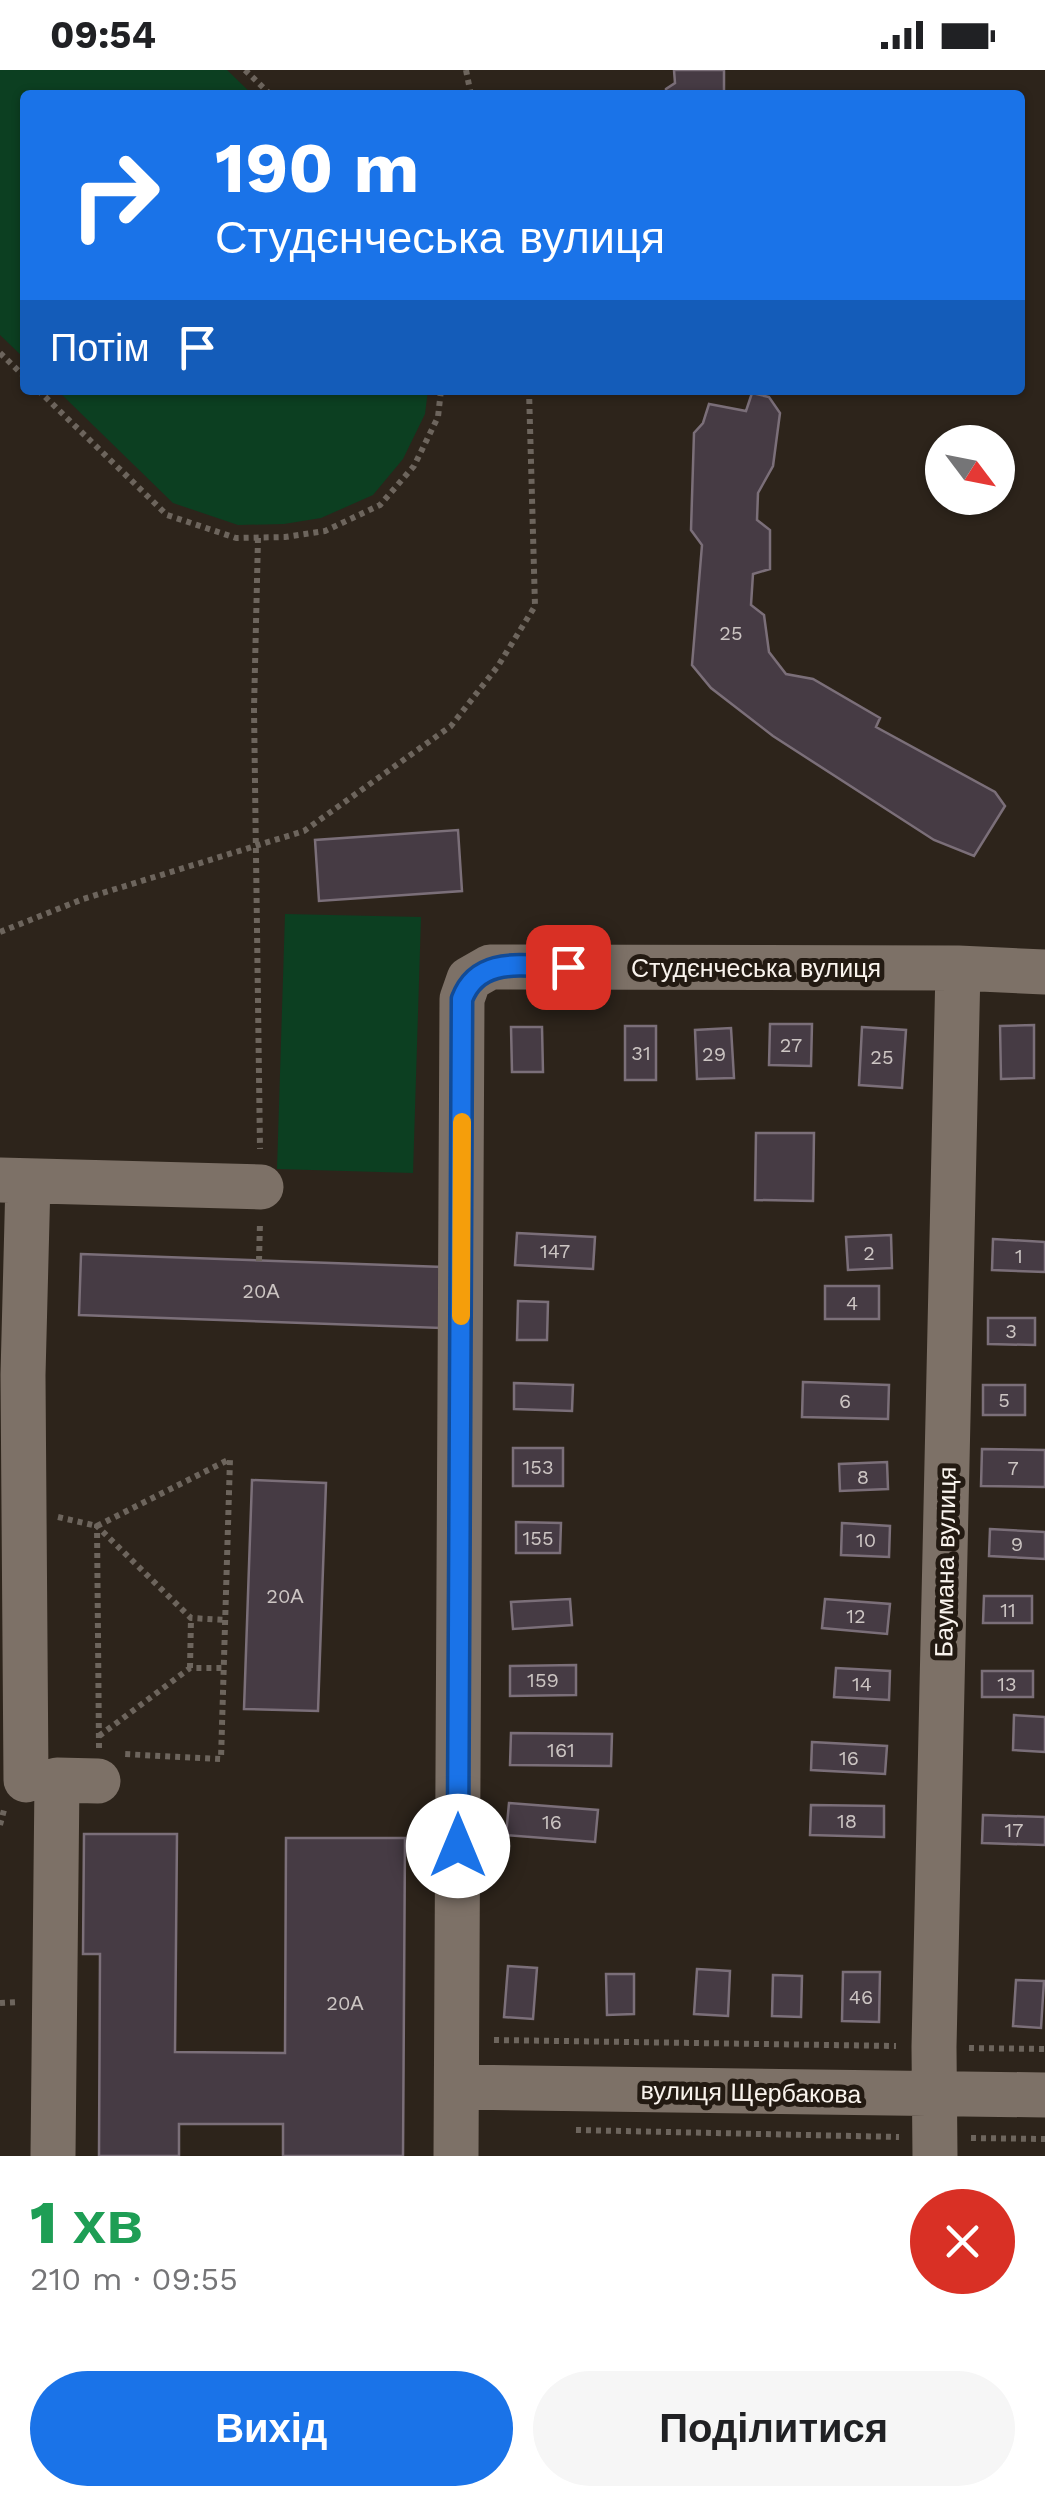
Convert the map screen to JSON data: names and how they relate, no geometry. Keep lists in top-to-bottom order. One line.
{"streets":{"street":["Студєнчеська вулиця","Баумана вулиця","вулиця Щербакова"]},"crossings":[["Студєнчеська вулиця","Баумана вулиця"],["Баумана вулиця","вулиця Щербакова"]],"house_numbers":["25","27","31","29","25","147","2","1","20А","4","3","5","6","153","7","8","155","10","9","20А","11","12","159","14","13","161","16","18","16","17","46","20А"],"north":"bottom right","page":{"status":"09:54","turn":["190 m","Студєнчеська вулиця"],"then":"Потім","heading":["1 хв","210 m · 09:55"],"buttons":["Вихід","Поділитися"]}}
